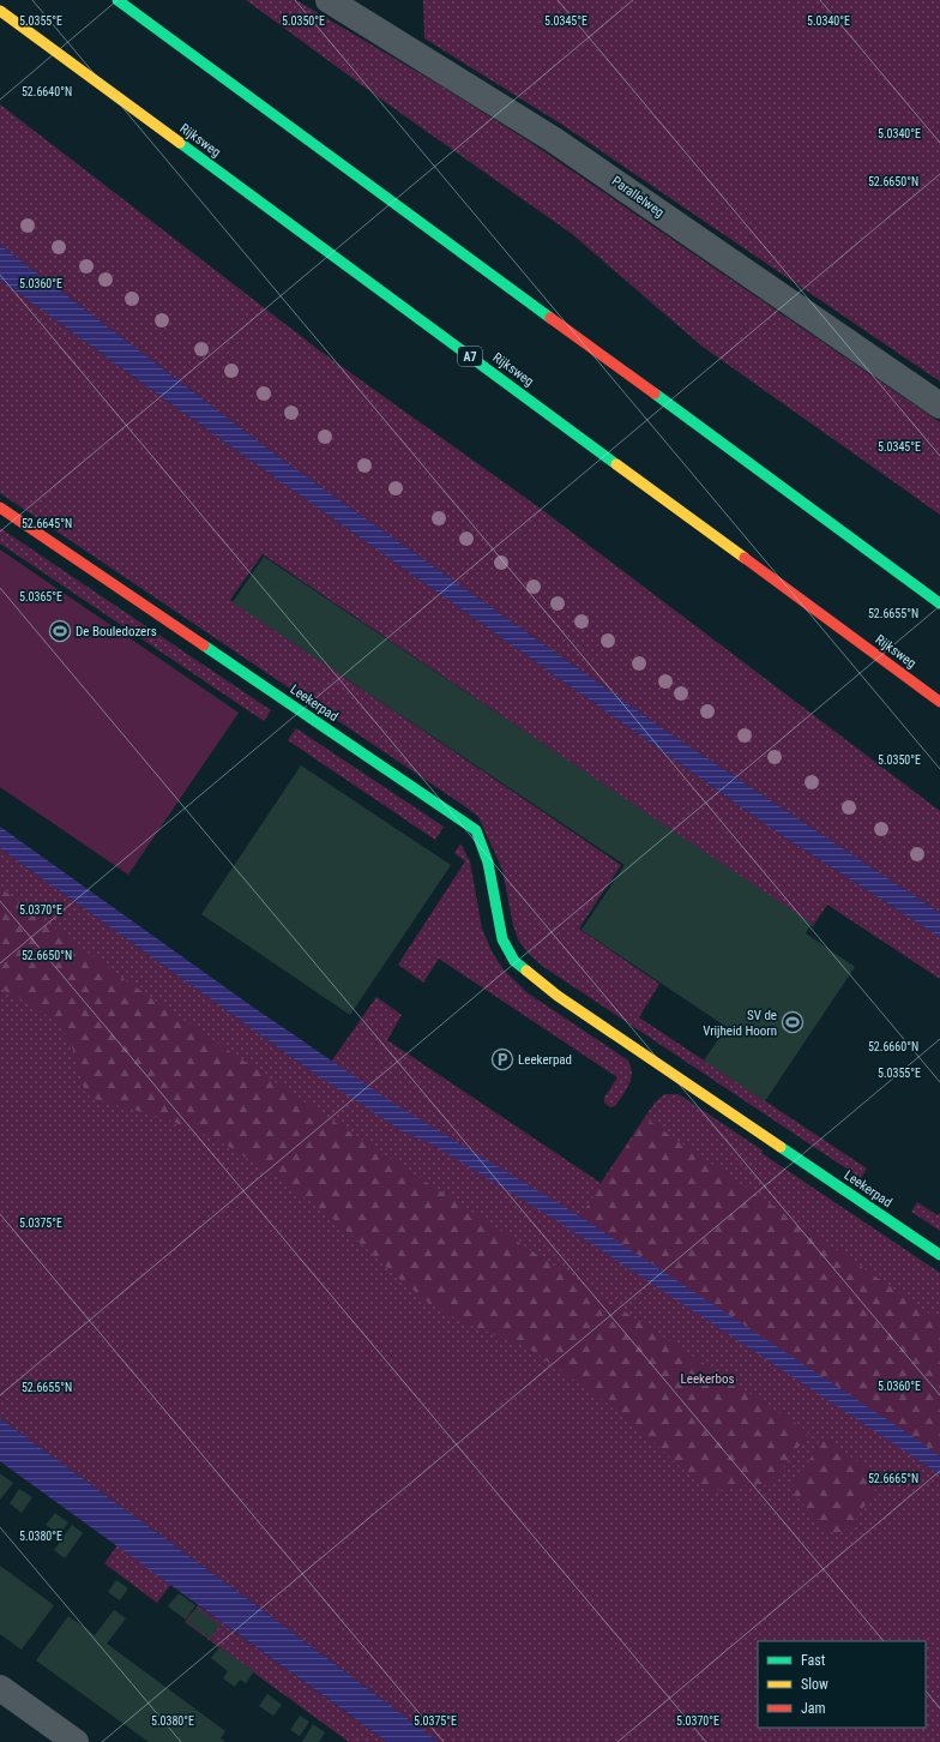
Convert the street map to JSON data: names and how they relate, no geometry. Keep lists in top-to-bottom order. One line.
{"streets":{"main road":["Rijksweg","A7","Leekerpad"],"street":["Parallelweg"]},"parks":["Leekerbos"],"places":{"sports":["De Bouledozers","SV de Vrijheid Hoorn"],"parking":["Leekerpad"]},"legend":["Fast","Slow","Jam"],"coordinates":["5.0355°E","5.0350°E","5.0345°E","5.0340°E","52.6640°N","52.6650°N","5.0360°E","52.6645°N","5.0365°E","52.6655°N","5.0370°E","52.6660°N","5.0375°E","52.6665°N","5.0380°E"]}
